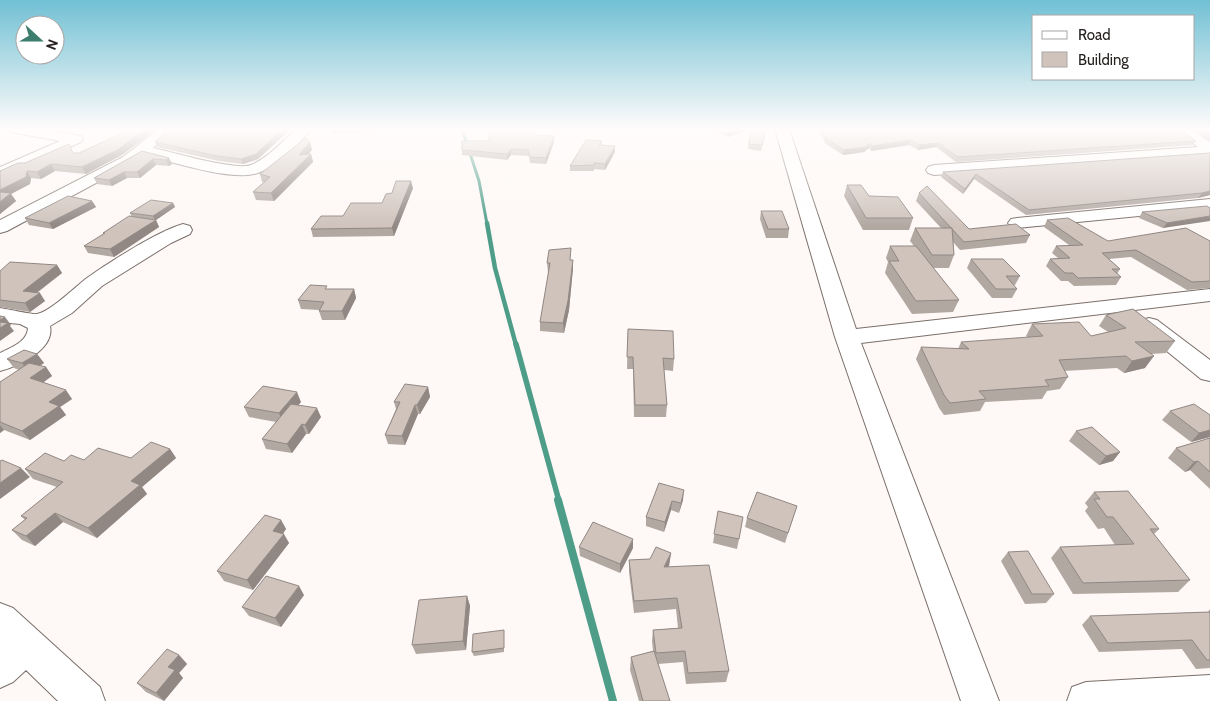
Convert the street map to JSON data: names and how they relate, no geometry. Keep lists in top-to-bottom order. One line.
{"legend":["Road","Building"],"north":"right"}
